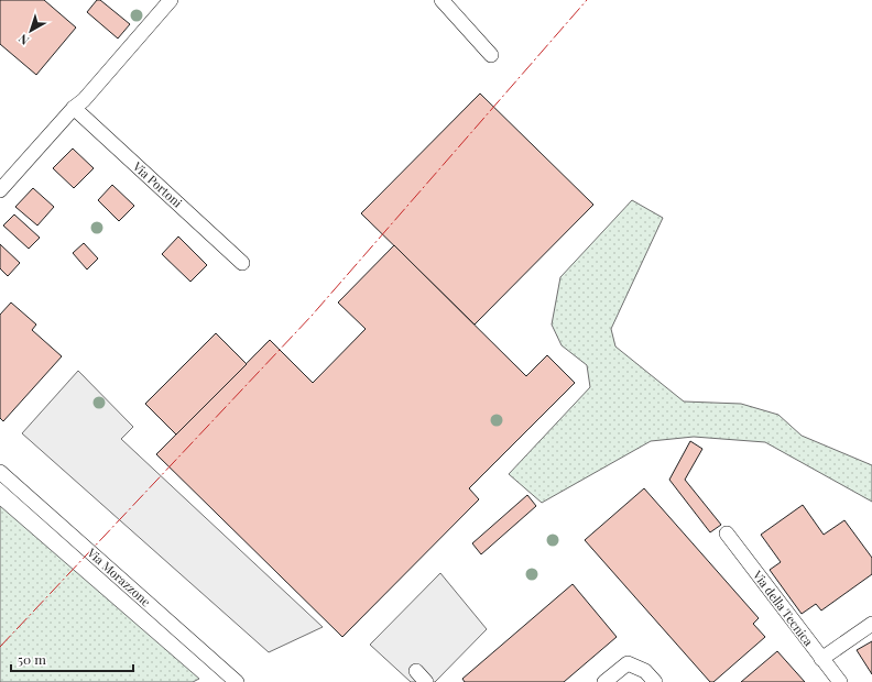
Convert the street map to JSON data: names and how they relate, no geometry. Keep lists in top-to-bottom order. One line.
{"streets":{"street":["Via Portoni","Via Morazzone","Via della Tecnica"]},"scale_bar":"50 m","north":"bottom left"}
